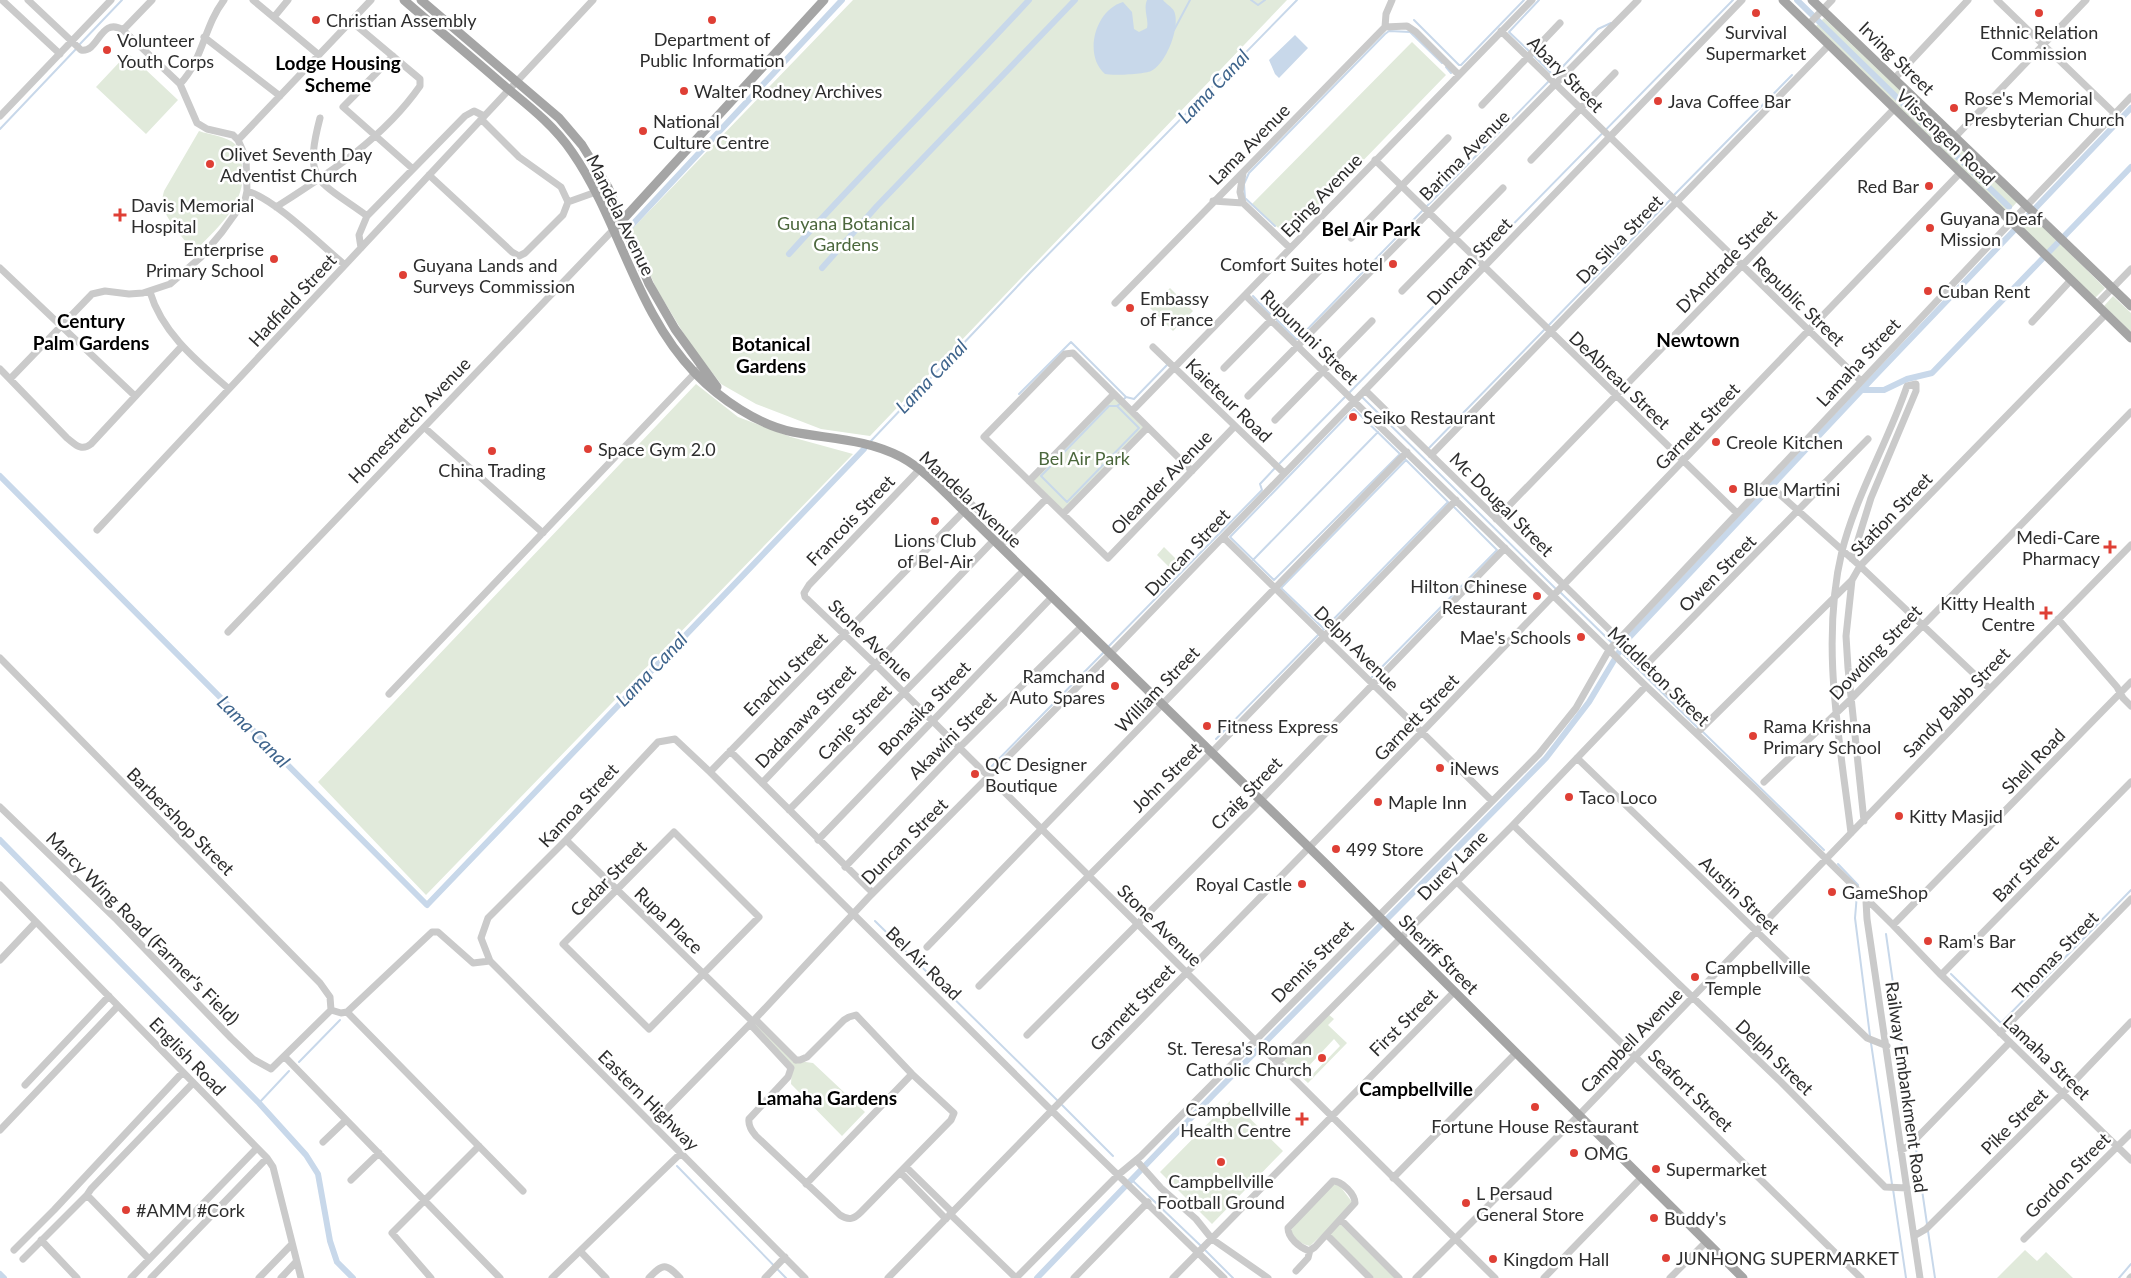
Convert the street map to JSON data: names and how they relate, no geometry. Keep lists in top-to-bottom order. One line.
{"streets":{"main road":["Irving Street","Vlissengen Road","Mandela Avenue","Sheriff Street"],"street":["Abary Street","Lama Avenue","Barima Avenue","Eping Avenue","Da Silva Street","Duncan Street","D'Andrade Street","Hadfield Street","Republic Street","Rupununi Street","Lamaha Street","DeAbreau Street","Kaieteur Road","Homestretch Avenue","Garnett Street","Oleander Avenue","Mc Dougal Street","Station Street","Francois Street","Owen Street","Stone Avenue","Delph Avenue","Dowding Street","Enachu Street","Middleton Street","William Street","Sandy Babb Street","Bonasika Street","Dadanawa Street","Canje Street","Akawini Street","Shell Road","John Street","Craig Street","Kamoa Street","Barbershop Street","Durey Lane","Barr Street","Cedar Street","Austin Street","Rupa Place","Marcy Wing Road (Farmer's Field)","Thomas Street","Dennis Street","Bel Air Road","First Street","Campbell Avenue","English Road","Delph Street","Railway Embankment Road","Seafort Street","Eastern Highway","Pike Street","Gordon Street"]},"crossings":[["Irving Street","Lamaha Street"],["Abary Street","Barima Avenue"],["Abary Street","Eping Avenue"],["Abary Street","Duncan Street"],["Abary Street","Republic Street"],["Vlissengen Road","Da Silva Street"],["Vlissengen Road","D'Andrade Street"],["Vlissengen Road","Lamaha Street"],["Vlissengen Road","Garnett Street"],["Vlissengen Road","Station Street"],["Barima Avenue","Rupununi Street"],["Barima Avenue","DeAbreau Street"],["Eping Avenue","Rupununi Street"],["Eping Avenue","DeAbreau Street"],["Eping Avenue","Kaieteur Road"],["Mandela Avenue","Duncan Street"],["Mandela Avenue","Hadfield Street"],["Mandela Avenue","Homestretch Avenue"],["Mandela Avenue","Francois Street"],["Mandela Avenue","Enachu Street"],["Mandela Avenue","Bonasika Street"],["Mandela Avenue","Dadanawa Street"],["Mandela Avenue","Canje Street"],["Mandela Avenue","Akawini Street"],["Mandela Avenue","Sheriff Street"],["Da Silva Street","Republic Street"],["Da Silva Street","DeAbreau Street"],["Da Silva Street","Mc Dougal Street"],["Duncan Street","Republic Street"],["Duncan Street","Rupununi Street"],["Duncan Street","DeAbreau Street"],["Duncan Street","Kaieteur Road"],["Duncan Street","Mc Dougal Street"],["Duncan Street","Stone Avenue"],["Duncan Street","Delph Avenue"],["Duncan Street","Middleton Street"],["Duncan Street","Rupa Place"],["Duncan Street","Sheriff Street"],["Duncan Street","Bel Air Road"],["Duncan Street","Eastern Highway"],["D'Andrade Street","Republic Street"],["D'Andrade Street","DeAbreau Street"],["D'Andrade Street","Mc Dougal Street"],["Republic Street","Lamaha Street"],["Republic Street","Garnett Street"],["Rupununi Street","Middleton Street"],["Lamaha Street","DeAbreau Street"],["Lamaha Street","Mc Dougal Street"],["Lamaha Street","Middleton Street"],["Lamaha Street","Barr Street"],["Lamaha Street","Thomas Street"],["Lamaha Street","Dennis Street"],["Lamaha Street","Pike Street"],["Lamaha Street","Gordon Street"],["DeAbreau Street","Garnett Street"],["Kaieteur Road","Oleander Avenue"],["Garnett Street","Mc Dougal Street"],["Garnett Street","Stone Avenue"],["Garnett Street","Delph Avenue"],["Garnett Street","Middleton Street"],["Garnett Street","Sheriff Street"],["Garnett Street","Bel Air Road"],["Station Street","Owen Street"],["Station Street","Middleton Street"],["Francois Street","Stone Avenue"],["Stone Avenue","Enachu Street"],["Stone Avenue","William Street"],["Stone Avenue","Bonasika Street"],["Stone Avenue","Dadanawa Street"],["Stone Avenue","Canje Street"],["Stone Avenue","Akawini Street"],["Stone Avenue","John Street"],["Stone Avenue","Craig Street"],["Stone Avenue","Durey Lane"],["Stone Avenue","Dennis Street"],["Stone Avenue","First Street"],["Stone Avenue","Campbell Avenue"],["Delph Avenue","William Street"],["Delph Avenue","John Street"],["Delph Avenue","Craig Street"],["Delph Avenue","Dennis Street"],["Enachu Street","Kamoa Street"],["Enachu Street","Bel Air Road"],["Middleton Street","William Street"],["Middleton Street","Sandy Babb Street"],["Middleton Street","Shell Road"],["Middleton Street","John Street"],["Middleton Street","Craig Street"],["Middleton Street","Durey Lane"],["Middleton Street","Barr Street"],["Middleton Street","Dennis Street"],["Middleton Street","Campbell Avenue"],["Middleton Street","Railway Embankment Road"],["William Street","Sheriff Street"],["Sandy Babb Street","Campbell Avenue"],["John Street","Sheriff Street"],["Craig Street","Sheriff Street"],["Kamoa Street","Rupa Place"],["Kamoa Street","Bel Air Road"],["Kamoa Street","Eastern Highway"],["Durey Lane","Austin Street"],["Durey Lane","Sheriff Street"],["Durey Lane","Delph Street"],["Durey Lane","Seafort Street"],["Cedar Street","Rupa Place"],["Austin Street","Campbell Avenue"],["Austin Street","Railway Embankment Road"],["Sheriff Street","Dennis Street"],["Sheriff Street","First Street"],["Sheriff Street","Campbell Avenue"],["Dennis Street","Bel Air Road"],["Bel Air Road","First Street"],["Campbell Avenue","Delph Street"],["Campbell Avenue","Seafort Street"],["Delph Street","Railway Embankment Road"],["Railway Embankment Road","Pike Street"]],"districts":["Lodge Housing Scheme","Bel Air Park","Century Palm Gardens","Newtown","Botanical Gardens","Campbellville","Lamaha Gardens"],"water":["Lama Canal"],"parks":["Guyana Botanical Gardens","Bel Air Park"],"places":{"other":["Survival Supermarket","Ethnic Relation Commission","Christian Assembly","Department of Public Information","Volunteer Youth Corps","Walter Rodney Archives","Java Coffee Bar","Rose's Memorial Presbyterian Church","National Culture Centre","Olivet Seventh Day Adventist Church","Red Bar","Guyana Deaf Mission","Enterprise Primary School","Comfort Suites hotel","Guyana Lands and Surveys Commission","Cuban Rent","Embassy of France","Seiko Restaurant","Creole Kitchen","Space Gym 2.0","China Trading","Blue Martini","Lions Club of Bel-Air","Hilton Chinese Restaurant","Mae's Schools","Ramchand Auto Spares","Fitness Express","Rama Krishna Primary School","iNews","QC Designer Boutique","Taco Loco","Maple Inn","Kitty Masjid","499 Store","Royal Castle","GameShop","Ram's Bar","Campbellville Temple","St. Teresa's Roman Catholic Church","Fortune House Restaurant","OMG","Campbellville Football Ground","Supermarket","L Persaud General Store","#AMM #Cork","Buddy's","JUNHONG SUPERMARKET","Kingdom Hall"],"health":["Davis Memorial Hospital","Medi-Care Pharmacy","Kitty Health Centre","Campbellville Health Centre"]}}
